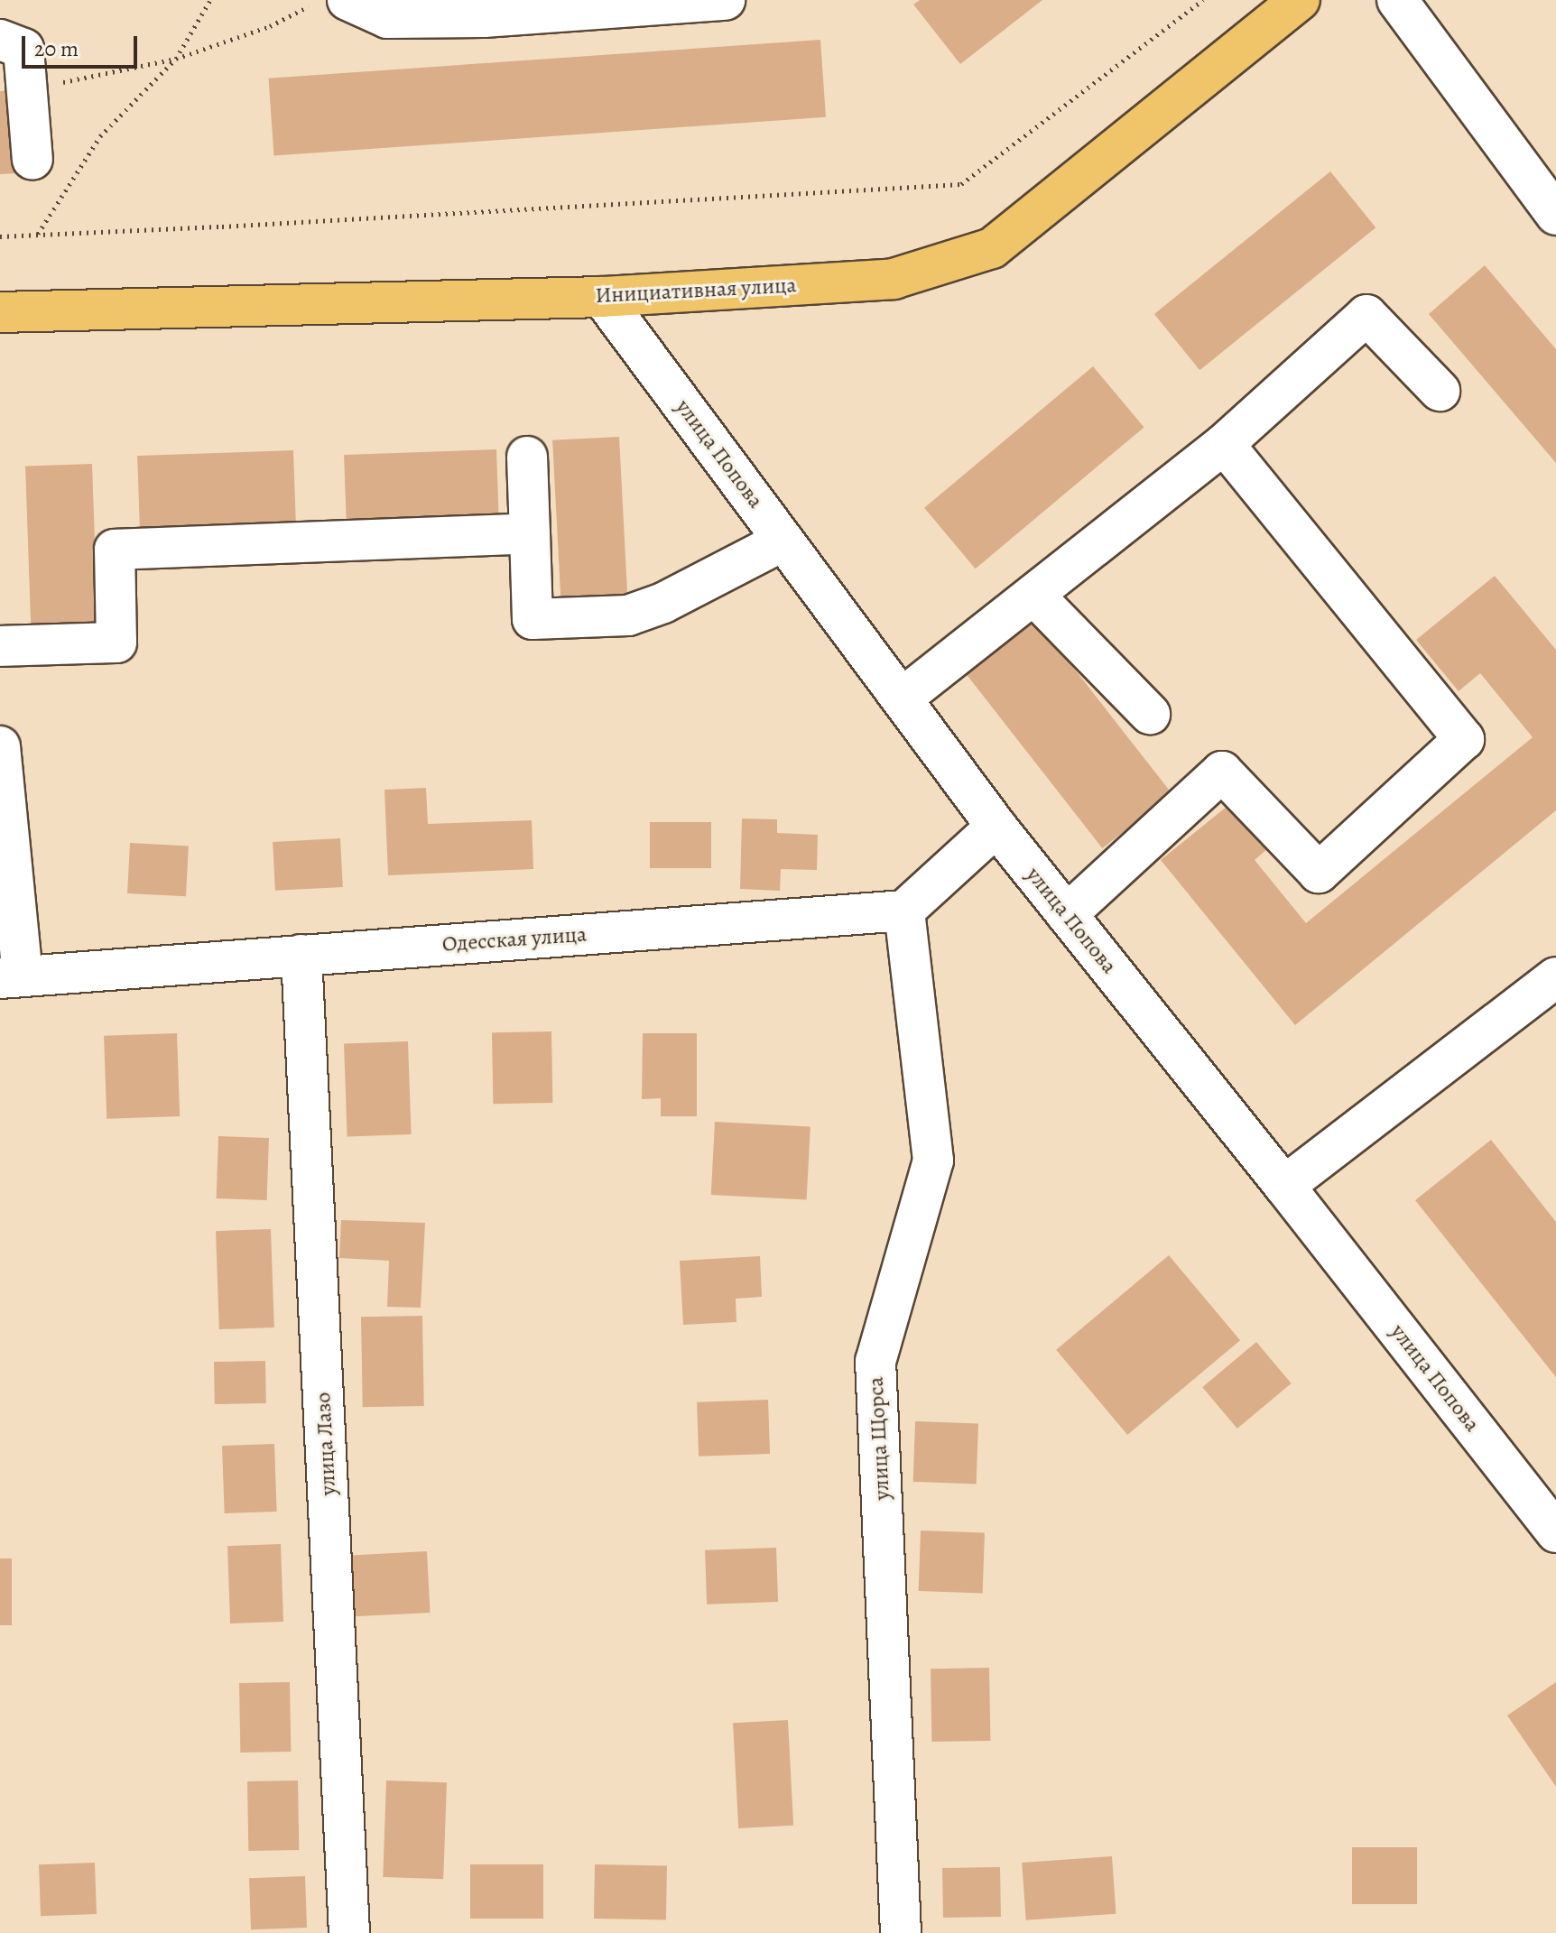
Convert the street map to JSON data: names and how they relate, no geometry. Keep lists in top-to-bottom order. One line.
{"streets":{"main road":["Инициативная улица"],"street":["улица Попова","Одесская улица","улица Щорса","улица Лазо"]},"crossings":[["Инициативная улица","улица Попова"],["Одесская улица","улица Щорса"],["Одесская улица","улица Лазо"]],"scale_bar":"20 m"}
